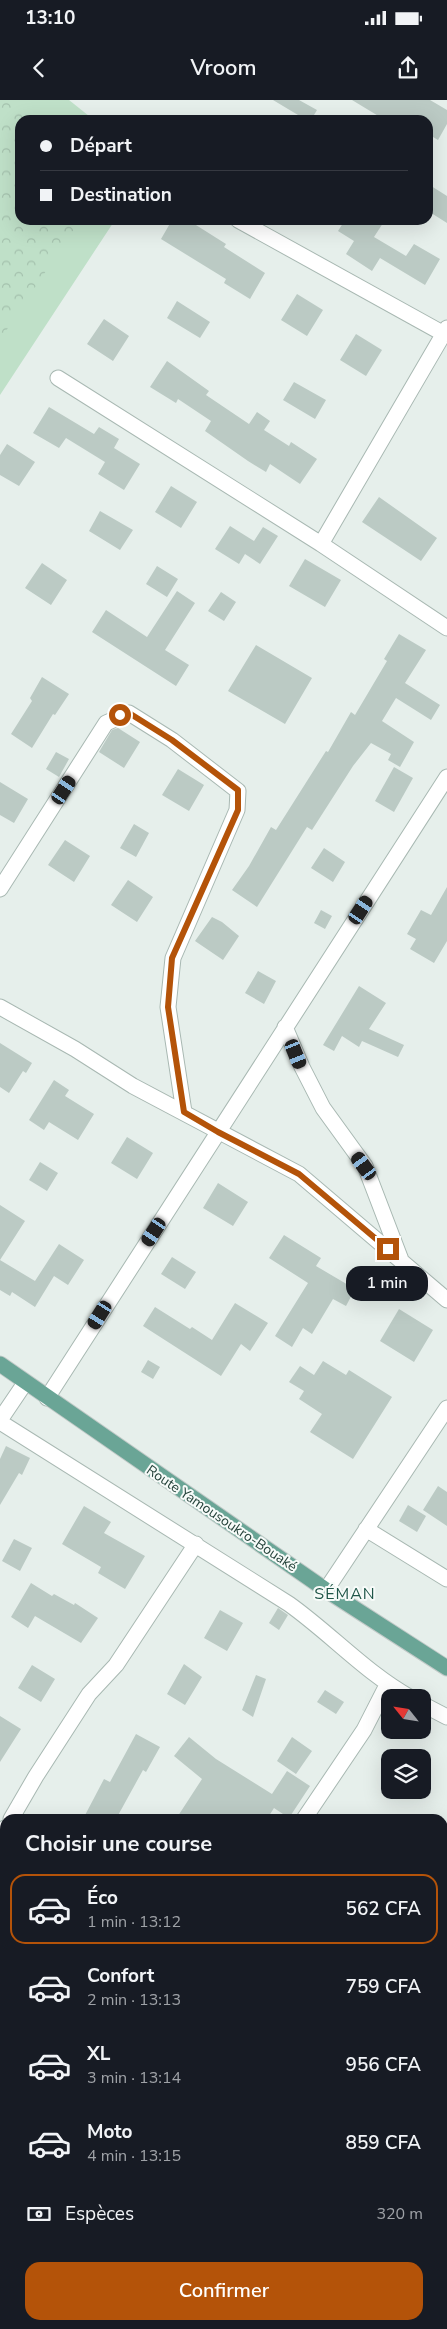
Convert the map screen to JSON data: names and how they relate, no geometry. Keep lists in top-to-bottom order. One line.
{"streets":{"main road":["Route Yamousoukro-Bouaké"]},"districts":["SÉMAN"],"north":"top left","page":{"status":"13:10","header":"Vroom","banner":["Départ","Destination"],"bubble":"1 min","heading":"Choisir une course","list":[{"name":"Éco","note":"1 min · 13:12","value":"562 CFA"},{"name":"Confort","note":"2 min · 13:13","value":"759 CFA"},{"name":"XL","note":"3 min · 13:14","value":"956 CFA"},{"name":"Moto","note":"4 min · 13:15","value":"859 CFA"}],"pay":["Espèces","320 m"],"buttons":"Confirmer"}}
